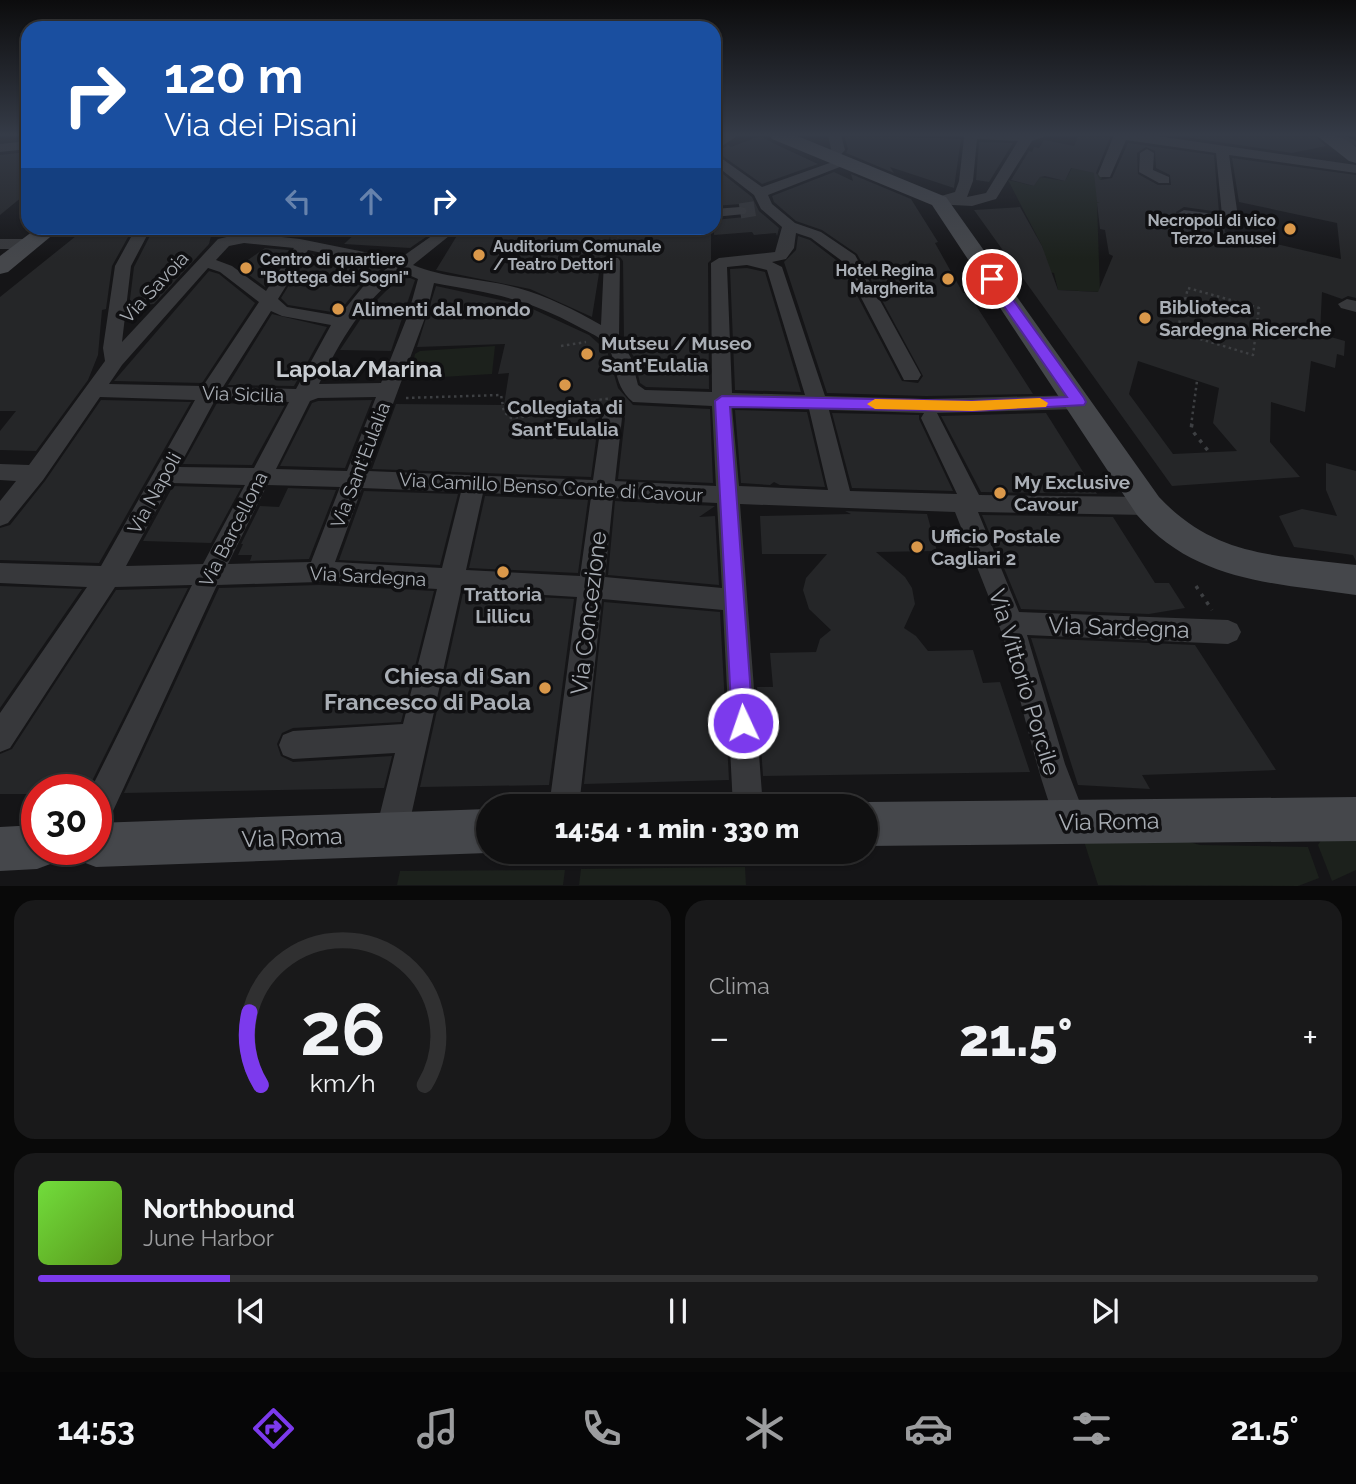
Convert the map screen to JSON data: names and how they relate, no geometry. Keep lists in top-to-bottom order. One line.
{"streets":{"street":["Via Savoia","Via Sicilia","Via Sant'Eulalia","Via Camillo Benso Conte di Cavour","Via Napoli","Via Barcellona","Via Sardegna","Via Concezione","Via Vittorio Porcile","Via Roma"]},"crossings":[["Via Savoia","Via Sicilia"],["Via Sicilia","Via Sant'Eulalia"],["Via Sicilia","Via Napoli"],["Via Sicilia","Via Barcellona"],["Via Sant'Eulalia","Via Camillo Benso Conte di Cavour"],["Via Sant'Eulalia","Via Sardegna"],["Via Camillo Benso Conte di Cavour","Via Napoli"],["Via Camillo Benso Conte di Cavour","Via Barcellona"],["Via Camillo Benso Conte di Cavour","Via Concezione"],["Via Camillo Benso Conte di Cavour","Via Vittorio Porcile"],["Via Napoli","Via Sardegna"],["Via Barcellona","Via Sardegna"],["Via Sardegna","Via Concezione"],["Via Sardegna","Via Vittorio Porcile"],["Via Vittorio Porcile","Via Roma"]],"districts":["Lapola/Marina"],"places":["Necropoli di vico Terzo Lanusei","Auditorium Comunale / Teatro Dettori","Centro di quartiere \"Bottega dei Sogni\"","Hotel Regina Margherita","Alimenti dal mondo","Biblioteca Sardegna Ricerche","Mutseu / Museo Sant'Eulalia","Collegiata di Sant'Eulalia","My Exclusive Cavour","Ufficio Postale Cagliari 2","Trattoria Lillicu","Chiesa di San Francesco di Paola"],"page":{"turn":["120 m","Via dei Pisani"],"limit":"30","trip":"14:54 · 1 min · 330 m","tile":"Clima","heat":["−","21.5°","+"],"song":["Northbound","June Harbor"],"tabs":["14:53","21.5°"],"gauge":["26","km/h"]}}
